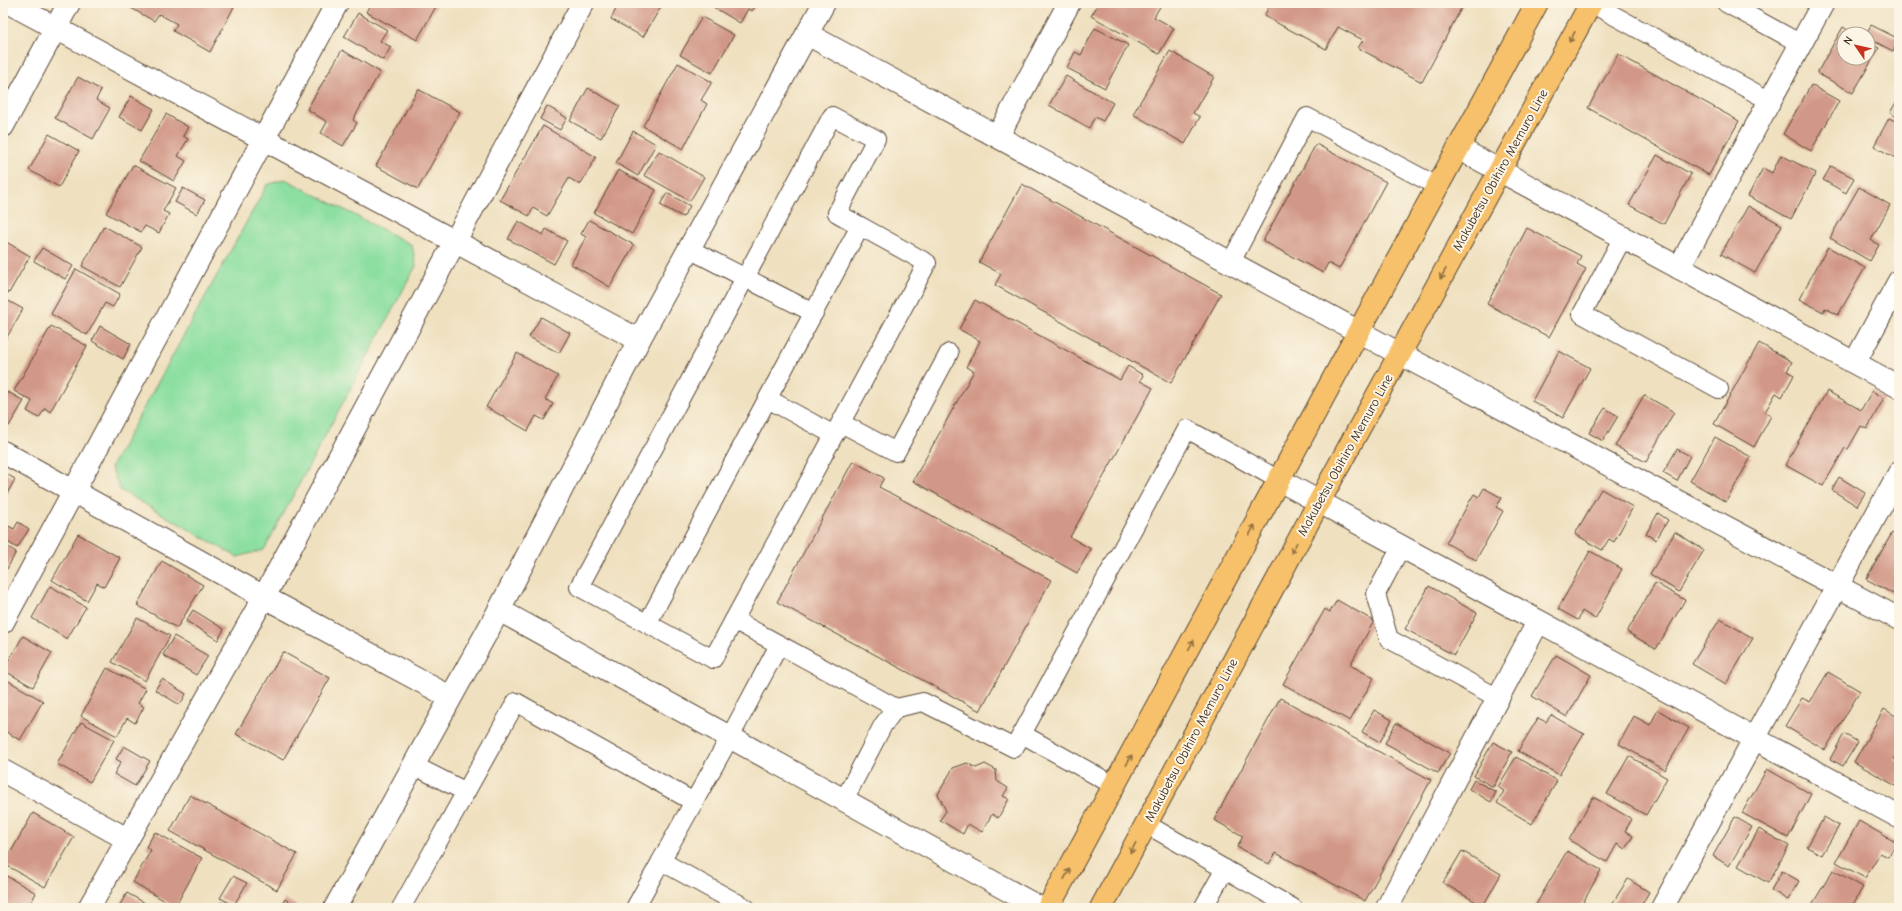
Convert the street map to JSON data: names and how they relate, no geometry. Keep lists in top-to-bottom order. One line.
{"streets":{"main road":["Makubetsu Obihiro Memuro Line"]},"north":"top left"}
